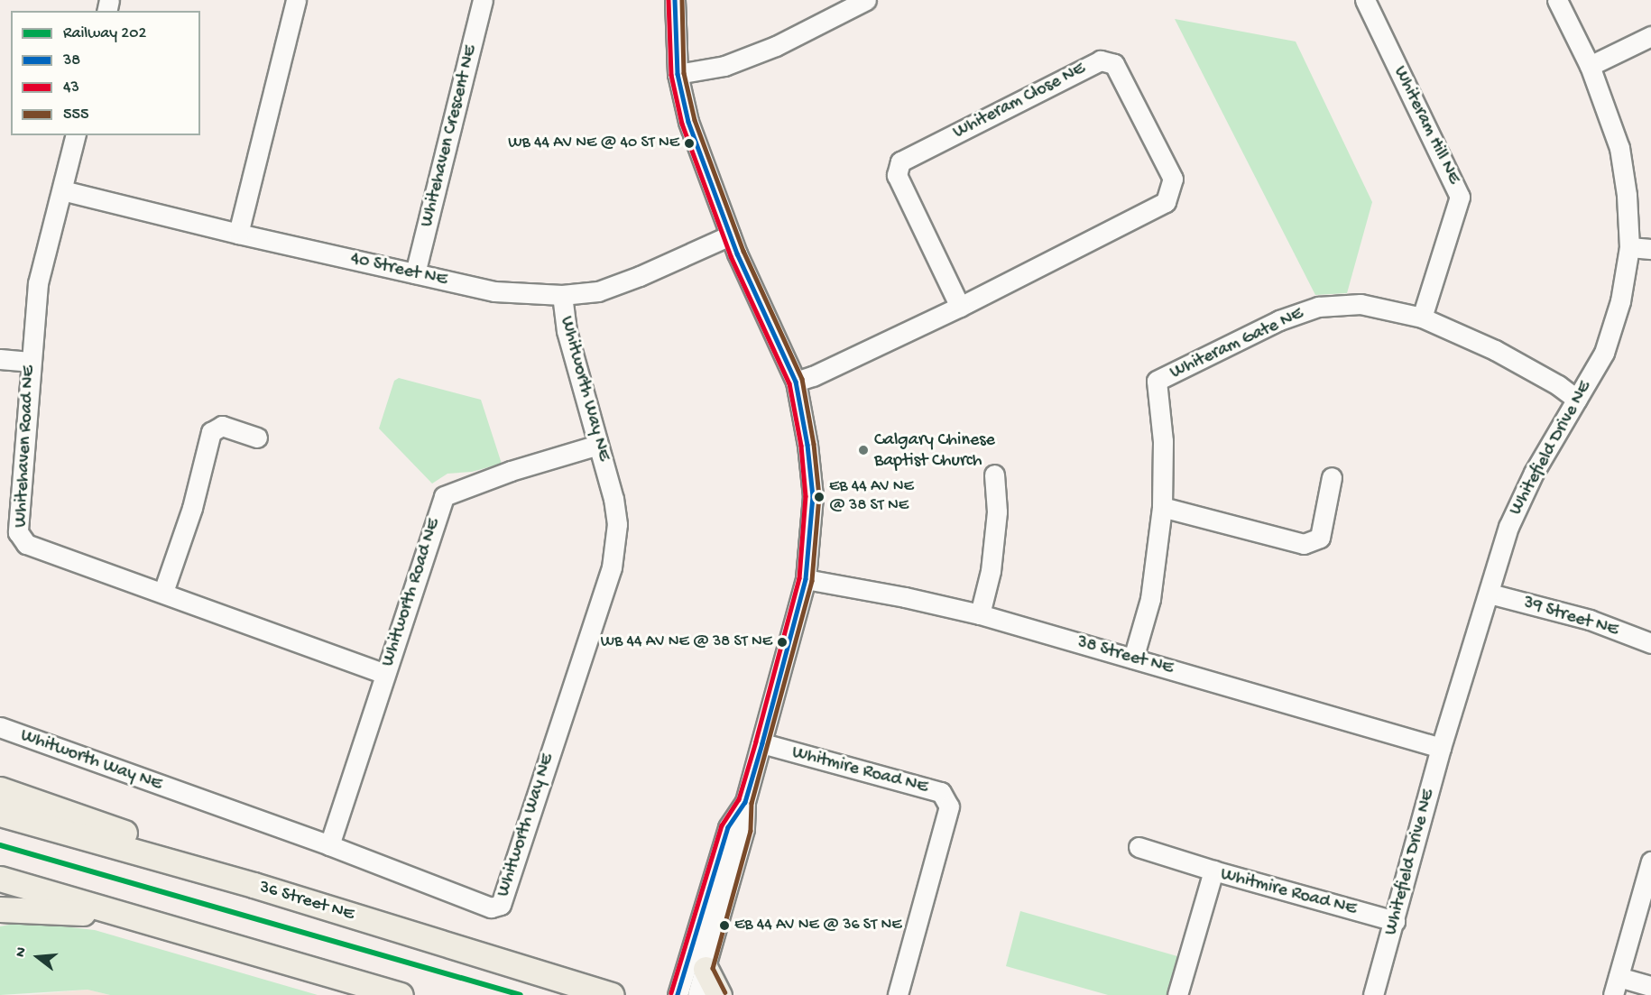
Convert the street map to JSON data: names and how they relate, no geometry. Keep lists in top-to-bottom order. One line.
{"streets":{"main road":["36 Street NE"],"street":["Whiteram Close NE","Whiteram Hill NE","Whitehaven Crescent NE","40 Street NE","Whiteram Gate NE","Whitworth Way NE","Whitehaven Road NE","Whitefield Drive NE","Whitworth Road NE","39 Street NE","38 Street NE","Whitmire Road NE"]},"crossings":[["Whiteram Hill NE","Whiteram Gate NE"],["Whitehaven Crescent NE","40 Street NE"],["40 Street NE","Whitworth Way NE"],["40 Street NE","Whitehaven Road NE"],["Whiteram Gate NE","Whitefield Drive NE"],["Whiteram Gate NE","38 Street NE"],["Whitworth Way NE","Whitworth Road NE"],["Whitehaven Road NE","Whitworth Road NE"],["Whitefield Drive NE","39 Street NE"],["Whitefield Drive NE","38 Street NE"],["Whitefield Drive NE","Whitmire Road NE"]],"places":["WB 44 AV NE @ 40 ST NE","Calgary Chinese Baptist Church","EB 44 AV NE @ 38 ST NE","WB 44 AV NE @ 38 ST NE","EB 44 AV NE @ 36 ST NE"],"lines":["transit line 38","transit line 43","transit line 555","rail line 202"],"legend":["Railway 202","38","43","555"],"north":"left"}
